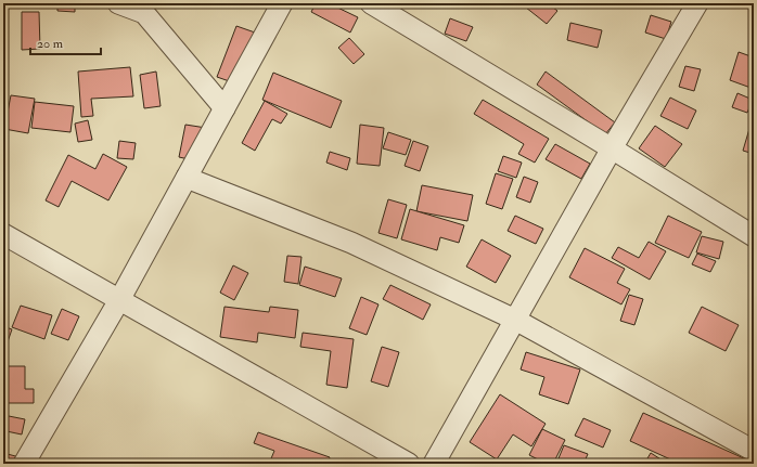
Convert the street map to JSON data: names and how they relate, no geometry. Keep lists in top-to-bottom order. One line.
{"scale_bar":"20 m"}
